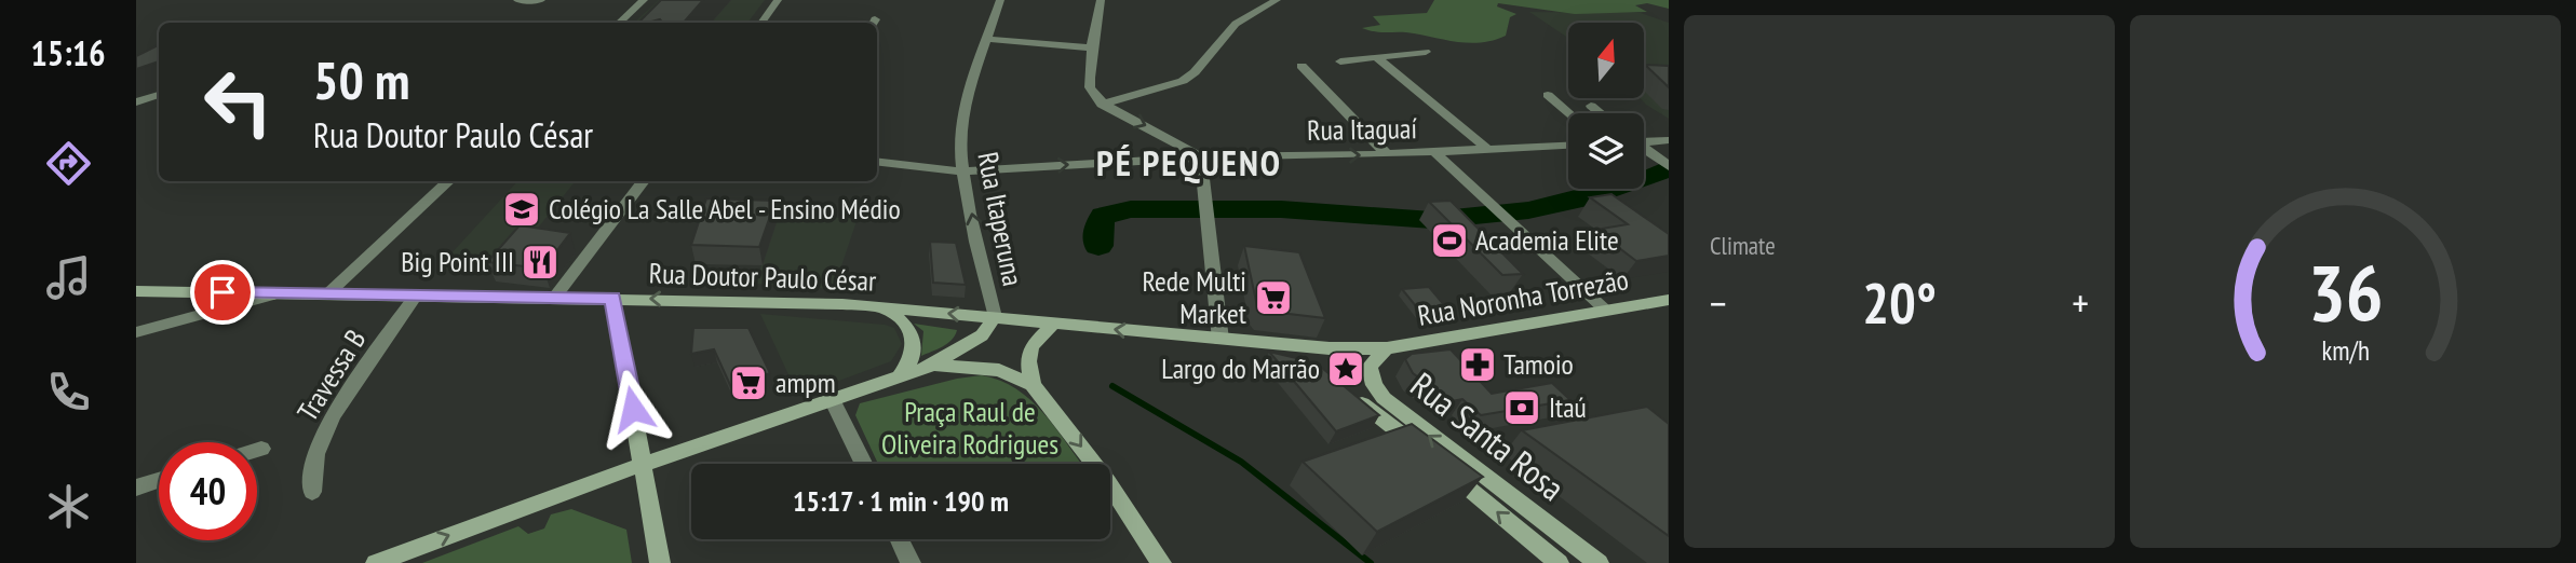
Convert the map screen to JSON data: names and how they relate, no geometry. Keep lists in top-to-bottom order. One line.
{"streets":{"main road":["Rua Doutor Paulo César","Rua Noronha Torrezão","Rua Santa Rosa"],"street":["Rua Itaguaí","Rua Itaperuna","Travessa B"]},"crossings":[["Rua Itaguaí","Rua Itaperuna"],["Rua Itaperuna","Rua Doutor Paulo César"],["Rua Doutor Paulo César","Rua Noronha Torrezão"],["Rua Doutor Paulo César","Travessa B"],["Rua Doutor Paulo César","Rua Santa Rosa"],["Rua Noronha Torrezão","Rua Santa Rosa"]],"one_way":["Rua Itaperuna"],"districts":["PÉ PEQUENO"],"parks":["Praça Raul de Oliveira Rodrigues"],"places":{"school or university":["Colégio La Salle Abel - Ensino Médio"],"sports":["Academia Elite"],"restaurant":["Big Point III"],"supermarket":["Rede Multi Market","ampm"],"pharmacy":["Tamoio"],"place":["Largo do Marrão"],"bank":["Itaú"]},"north":"top","page":{"tabs":"15:16","tile":"Climate","turn":["50 m","Rua Doutor Paulo César"],"heat":["−","20°","+"],"limit":"40","trip":"15:17 · 1 min · 190 m","gauge":["36","km/h"]}}
